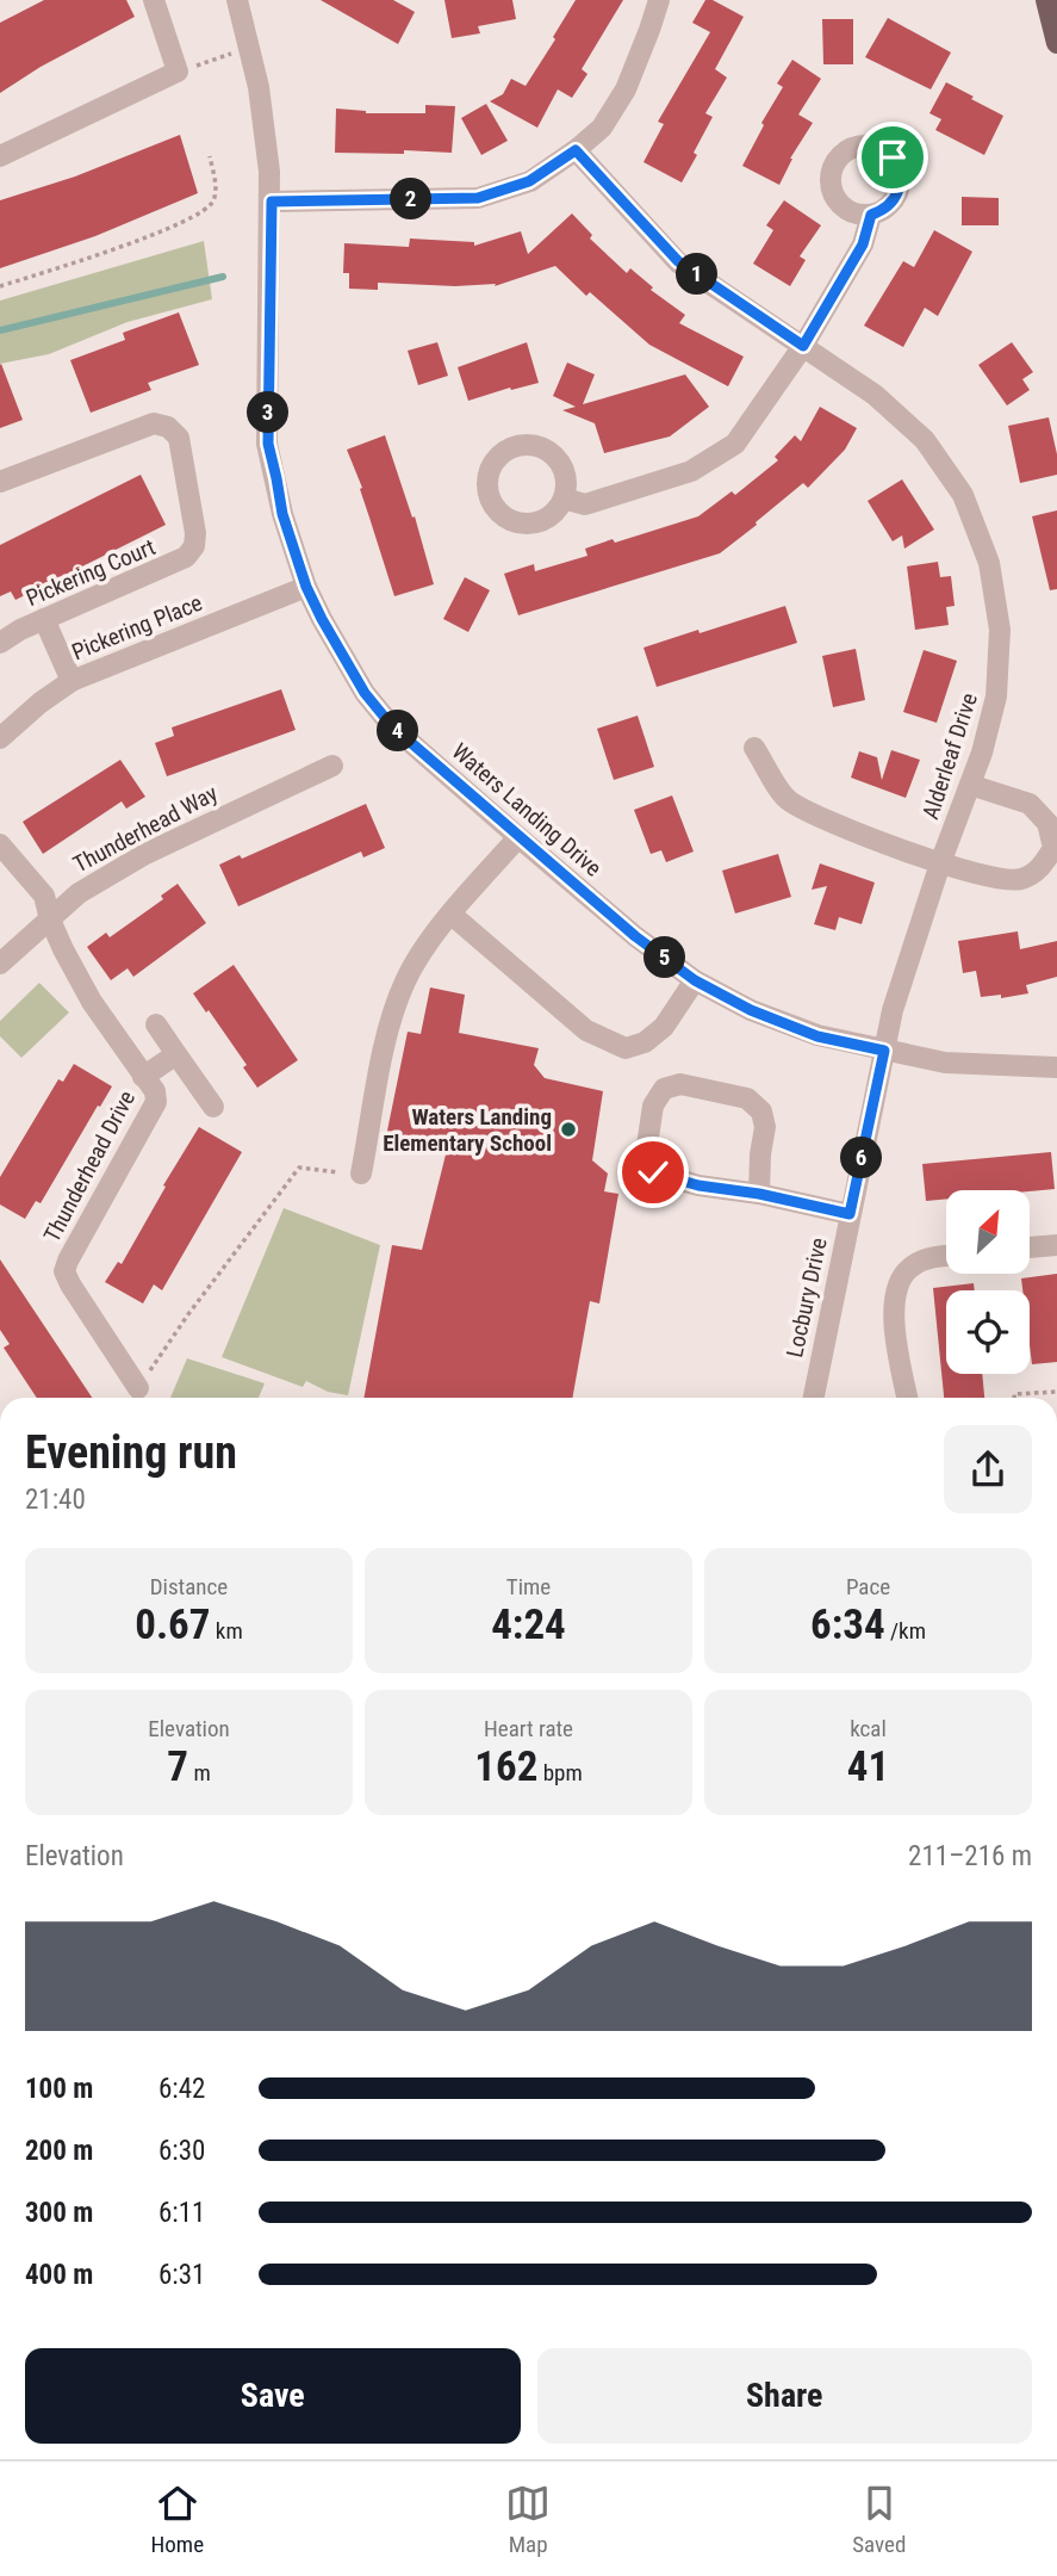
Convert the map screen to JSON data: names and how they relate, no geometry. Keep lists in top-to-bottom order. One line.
{"streets":{"street":["Pickering Court","Pickering Place","Alderleaf Drive","Waters Landing Drive","Thunderhead Way","Thunderhead Drive","Locbury Drive"]},"crossings":[["Pickering Place","Waters Landing Drive"],["Alderleaf Drive","Waters Landing Drive"],["Alderleaf Drive","Locbury Drive"],["Waters Landing Drive","Locbury Drive"],["Thunderhead Way","Thunderhead Drive"]],"places":["Waters Landing Elementary School"],"north":"top right","page":{"pins":["2","1","3","4","5","6"],"heading":["Evening run","21:40"],"stats":[["Distance","0.67 km"],["Time","4:24"],["Pace","6:34 /km"],["Elevation","7 m"],["Heart rate","162 bpm"],["kcal","41"]],"chart":["Elevation","211–216 m"],"list":[{"name":"100 m","note":"6:42"},{"name":"200 m","note":"6:30"},{"name":"300 m","note":"6:11"},{"name":"400 m","note":"6:31"}],"buttons":["Save","Share"],"tabs":["Home","Map","Saved"]}}
